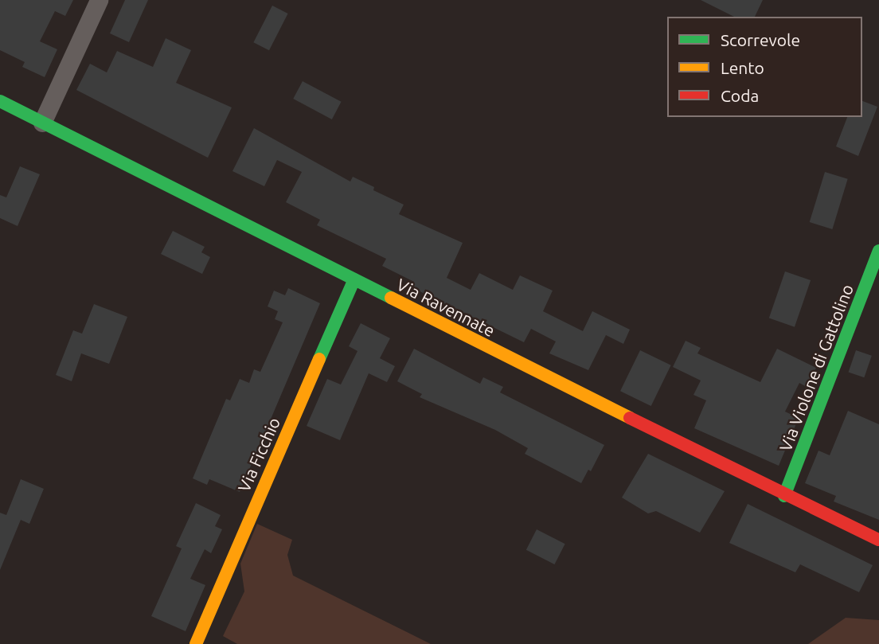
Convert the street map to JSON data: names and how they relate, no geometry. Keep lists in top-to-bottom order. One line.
{"streets":{"main road":["Via Ravennate","Via Violone di Gattolino","Via Ficchio"]},"crossings":[["Via Ravennate","Via Violone di Gattolino"],["Via Ravennate","Via Ficchio"]],"legend":["Scorrevole","Lento","Coda"]}
